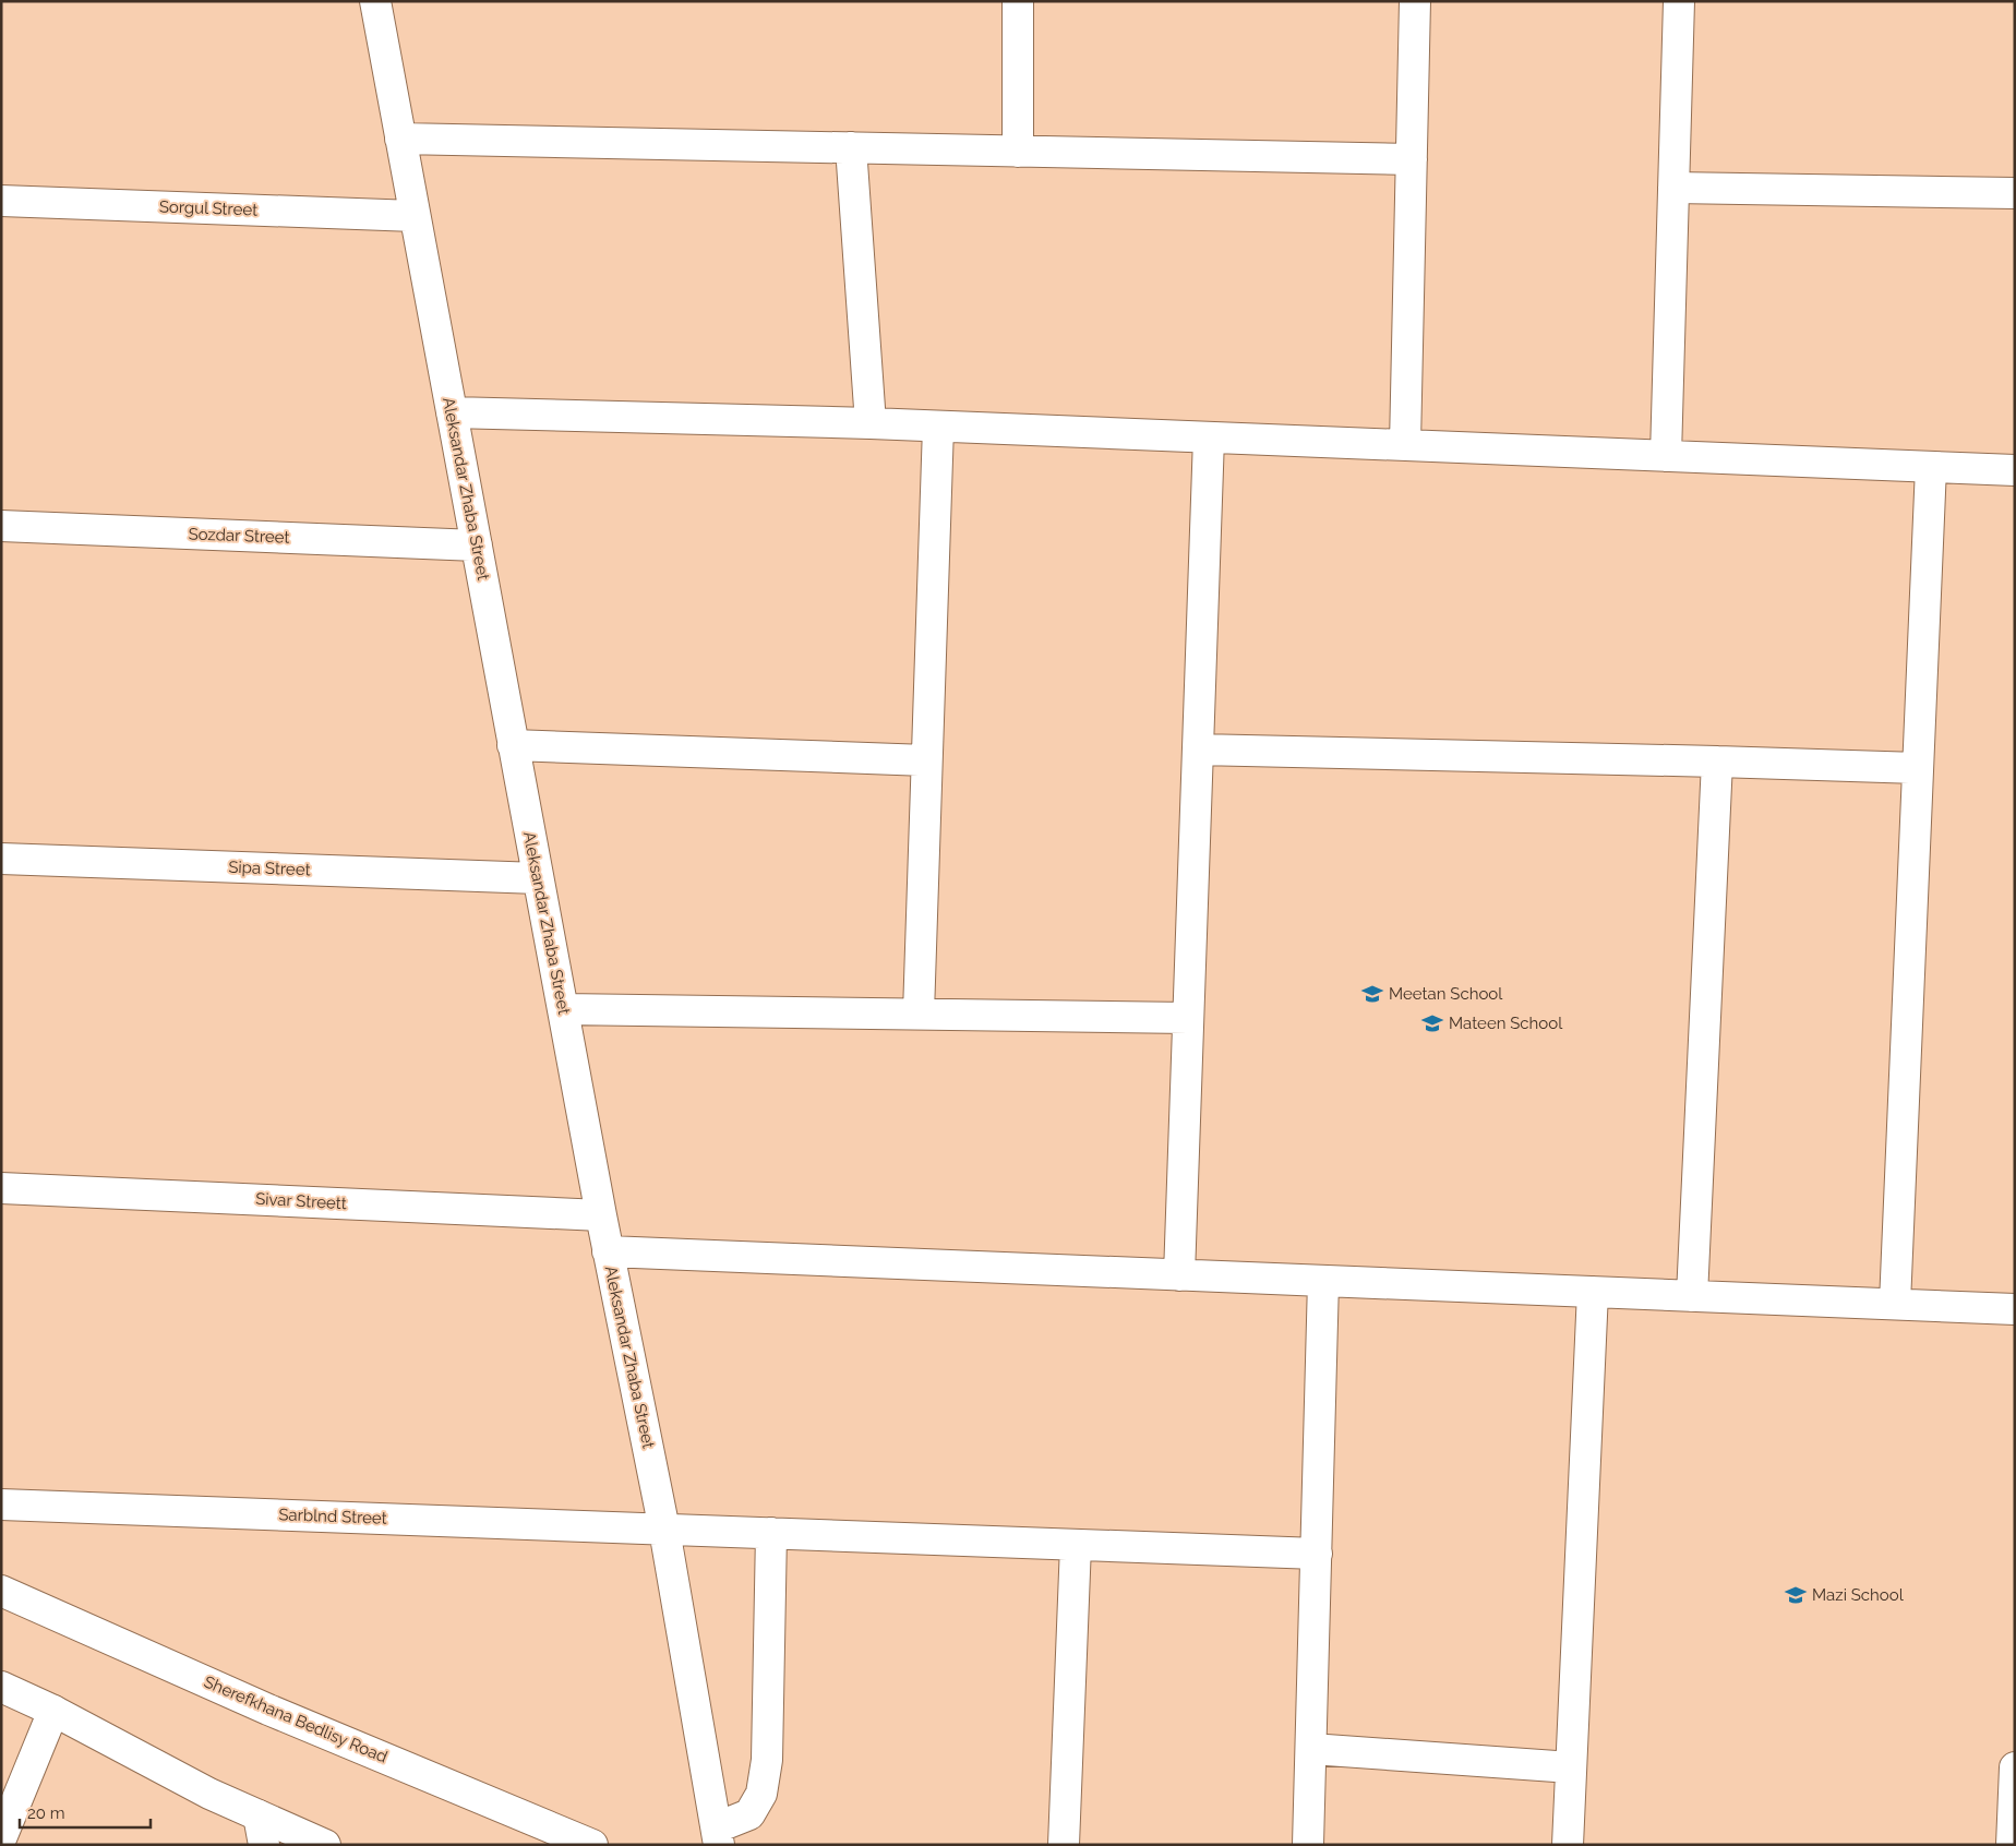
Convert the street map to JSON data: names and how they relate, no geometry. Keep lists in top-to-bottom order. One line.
{"streets":{"street":["Sorgul Street","Aleksandar Zhaba Street","Sozdar Street","Sipa Street","Sivar Streett","Sarblnd Street","Sherefkhana Bedlisy Road"]},"crossings":[["Sorgul Street","Aleksandar Zhaba Street"],["Aleksandar Zhaba Street","Sozdar Street"],["Aleksandar Zhaba Street","Sipa Street"],["Aleksandar Zhaba Street","Sivar Streett"],["Aleksandar Zhaba Street","Sarblnd Street"]],"places":{"school or university":["Meetan School","Mateen School","Mazi School"]},"scale_bar":"20 m"}
